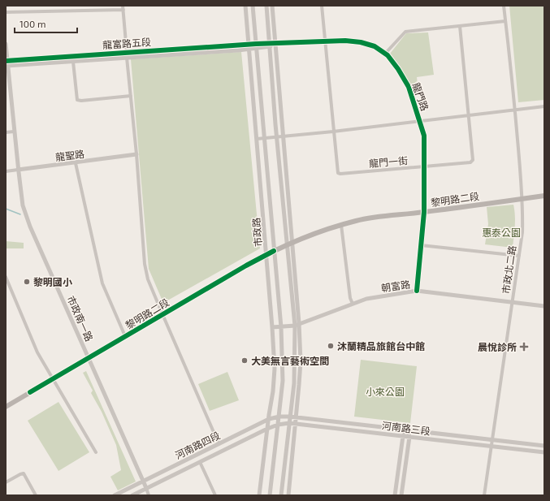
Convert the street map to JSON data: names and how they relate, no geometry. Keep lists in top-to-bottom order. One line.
{"streets":{"main road":["黎明路二段"],"street":["龍富路五段","龍門路","龍聖路","龍門一街","市政路","市政北二路","朝富路","市政南一路","河南路三段","河南路四段"]},"crossings":[["龍富路五段","龍門路"],["龍富路五段","市政路"],["龍富路五段","市政南一路"],["龍門路","龍門一街"],["龍門路","黎明路二段"],["龍門路","市政路"],["龍門路","朝富路"],["龍聖路","市政南一路"],["黎明路二段","市政路"],["黎明路二段","市政北二路"],["黎明路二段","市政南一路"],["市政路","朝富路"],["市政路","河南路三段"],["市政路","河南路四段"],["市政北二路","朝富路"],["市政北二路","河南路三段"],["市政南一路","河南路四段"],["河南路三段","河南路四段"]],"parks":["惠泰公園","小來公園"],"places":{"other":["黎明國小","沐蘭精品旅館台中館","大美無言藝術空間"],"health":["晨悅診所"]},"scale_bar":"100 m"}
